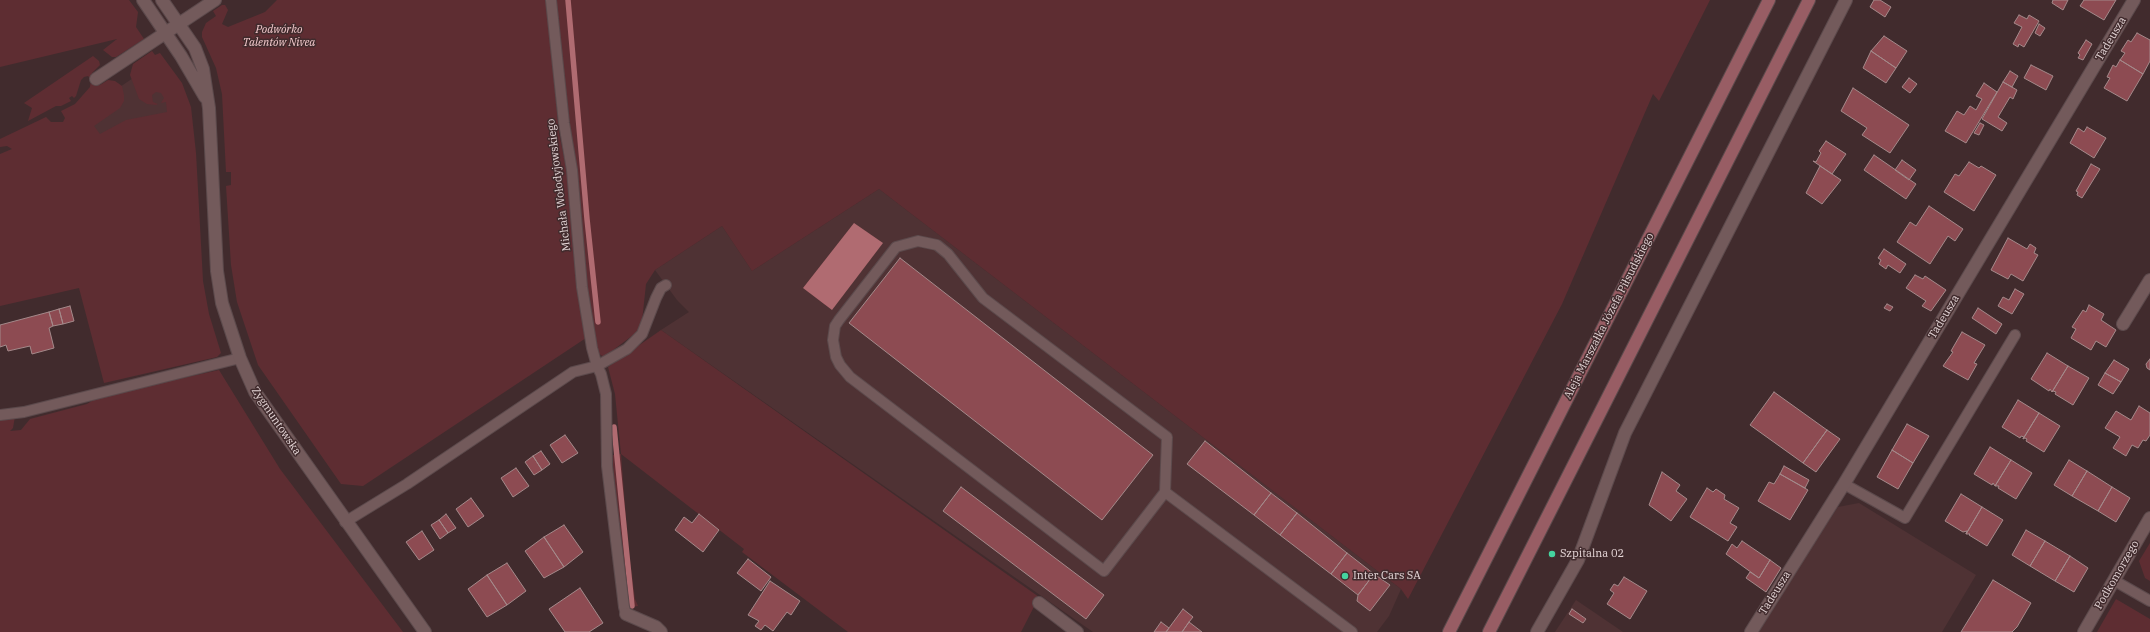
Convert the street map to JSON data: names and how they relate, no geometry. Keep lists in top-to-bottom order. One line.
{"streets":{"main road":["Aleja Marszałka Józefa Piłsudskiego"],"street":["Tadeusza","Zygmuntowska","Podkomorzego"],"lane":["Michała Wołodyjowskiego"]},"parks":["Podwórko Talentów Nivea"],"places":["Szpitalna 02","Inter Cars SA"]}
